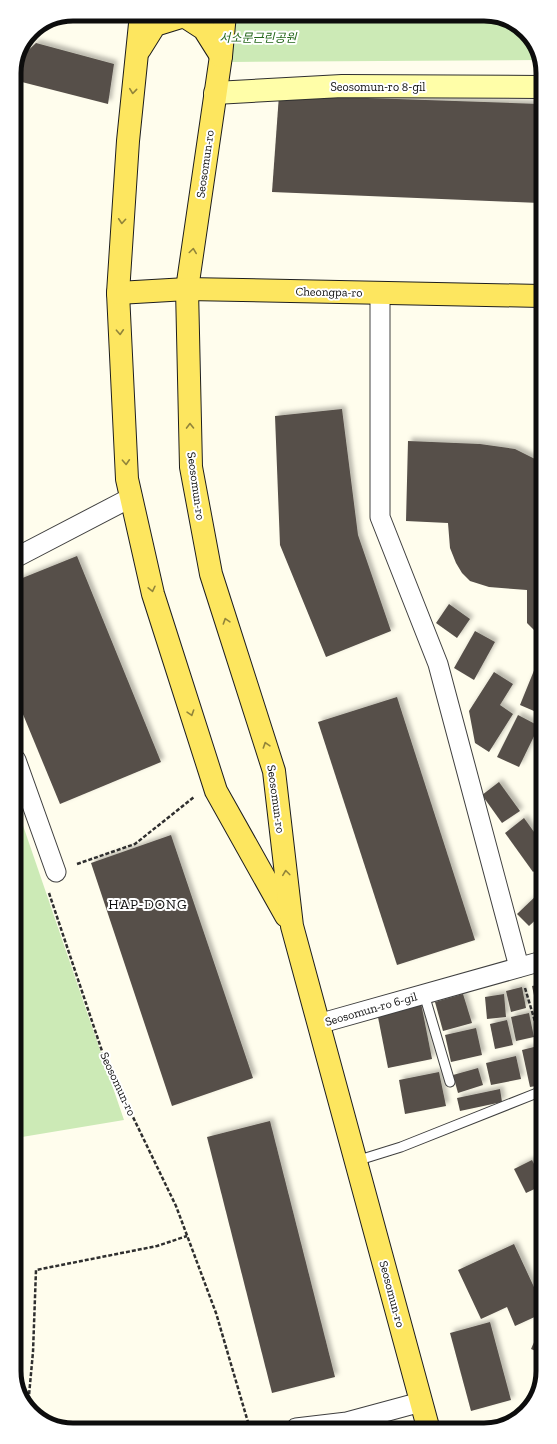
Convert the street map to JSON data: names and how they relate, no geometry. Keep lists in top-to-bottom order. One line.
{"streets":{"main road":["Seosomun-ro","Cheongpa-ro"],"street":["Seosomun-ro 8-gil","Seosomun-ro 6-gil"]},"crossings":[["Seosomun-ro 8-gil","Seosomun-ro"],["Seosomun-ro","Cheongpa-ro"],["Seosomun-ro","Seosomun-ro 6-gil"]],"districts":["HAP-DONG"],"parks":["서소문근린공원"]}
